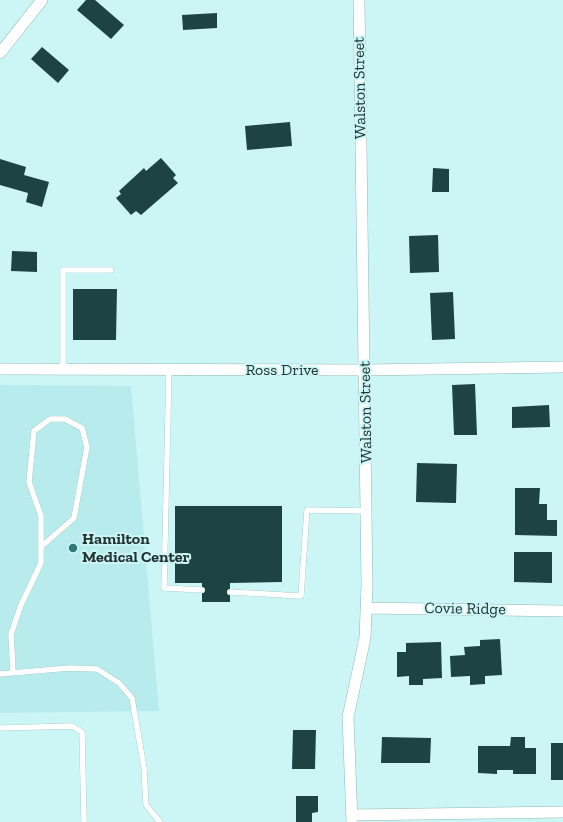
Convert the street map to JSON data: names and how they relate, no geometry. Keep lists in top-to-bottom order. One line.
{"streets":{"street":["Walston Street","Ross Drive","Covie Ridge"]},"crossings":[["Walston Street","Ross Drive"],["Walston Street","Covie Ridge"]],"places":["Hamilton Medical Center"]}
